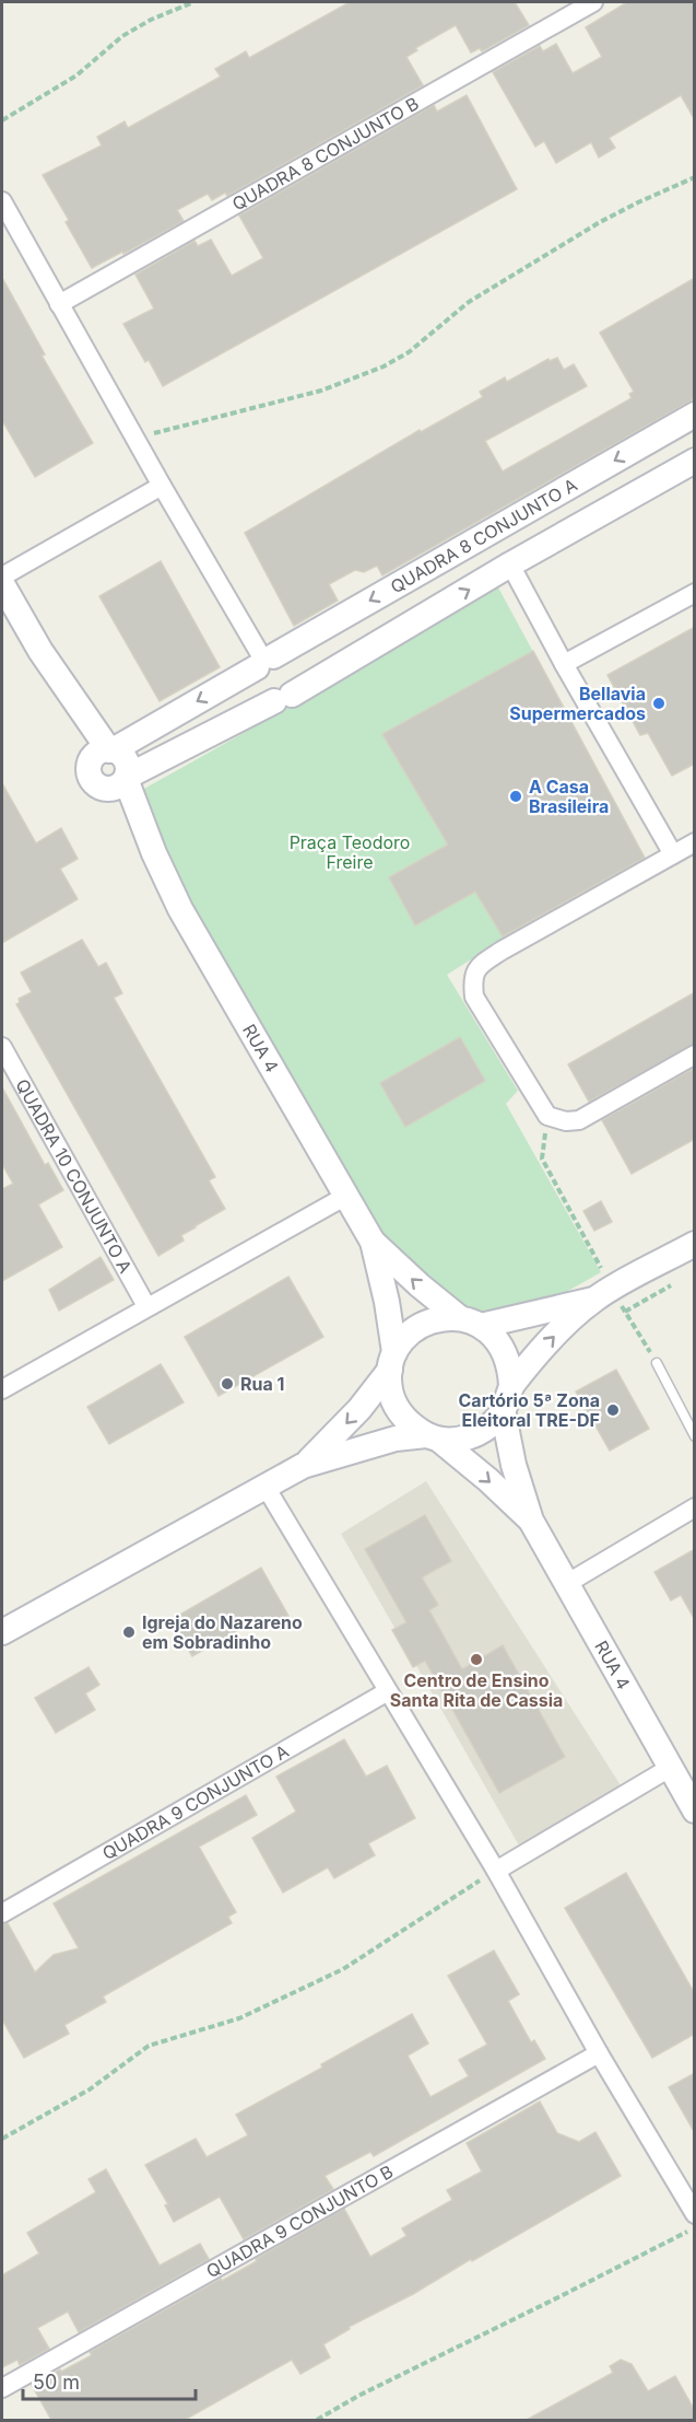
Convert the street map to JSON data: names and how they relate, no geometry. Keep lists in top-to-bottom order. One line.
{"streets":{"street":["QUADRA 8 CONJUNTO B","QUADRA 8 CONJUNTO A","RUA 4","QUADRA 10 CONJUNTO A","QUADRA 9 CONJUNTO A","QUADRA 9 CONJUNTO B"]},"crossings":[["QUADRA 8 CONJUNTO A","RUA 4"]],"parks":["Praça Teodoro Freire"],"places":["Bellavia Supermercados","A Casa Brasileira","Rua 1","Cartório 5ª Zona Eleitoral TRE-DF","Igreja do Nazareno em Sobradinho","Centro de Ensino Santa Rita de Cassia"],"scale_bar":"50 m"}
